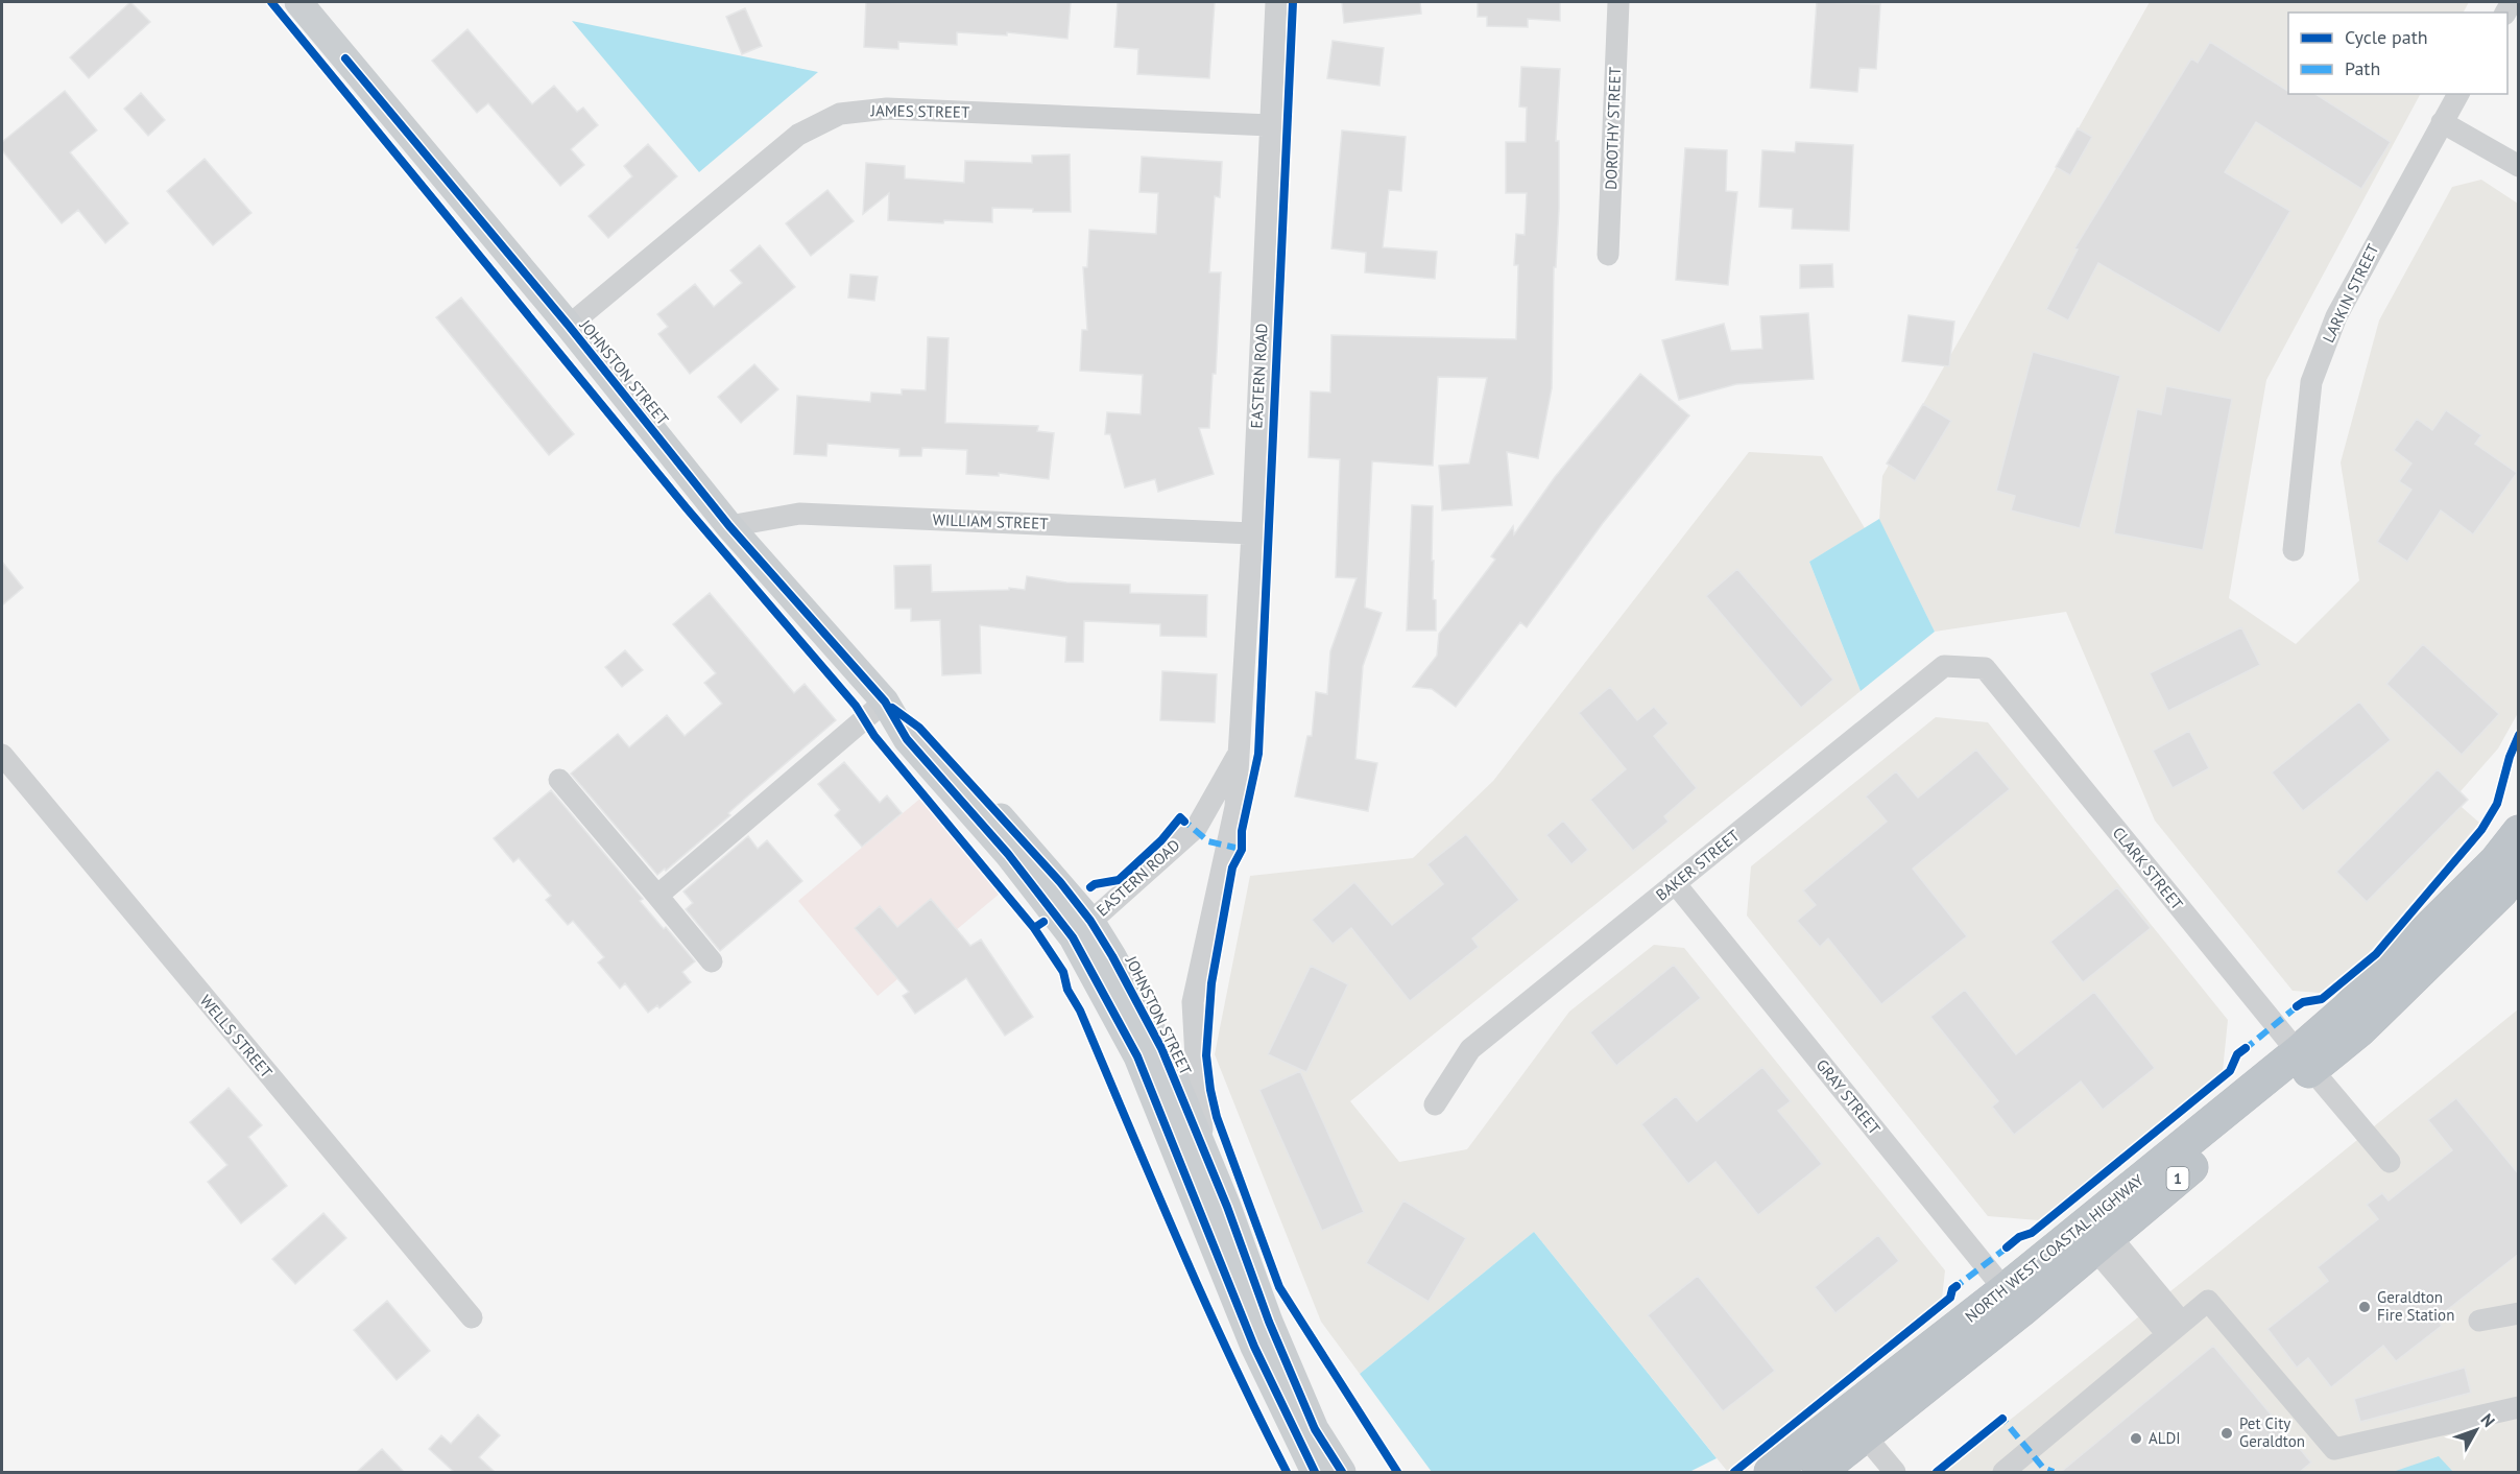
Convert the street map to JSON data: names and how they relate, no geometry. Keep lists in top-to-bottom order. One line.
{"streets":{"highway":["1","NORTH WEST COASTAL HIGHWAY"],"main road":["JOHNSTON STREET"],"street":["JAMES STREET","DOROTHY STREET","LARKIN STREET","EASTERN ROAD","WILLIAM STREET","BAKER STREET","CLARK STREET","WELLS STREET","GRAY STREET"]},"crossings":[["JAMES STREET","JOHNSTON STREET"],["JAMES STREET","EASTERN ROAD"],["JOHNSTON STREET","EASTERN ROAD"],["JOHNSTON STREET","WILLIAM STREET"],["EASTERN ROAD","WILLIAM STREET"],["BAKER STREET","CLARK STREET"],["BAKER STREET","GRAY STREET"],["CLARK STREET","NORTH WEST COASTAL HIGHWAY"],["GRAY STREET","NORTH WEST COASTAL HIGHWAY"]],"places":["Geraldton Fire Station","Pet City Geraldton","ALDI"],"legend":["Cycle path","Path"],"north":"top right"}
